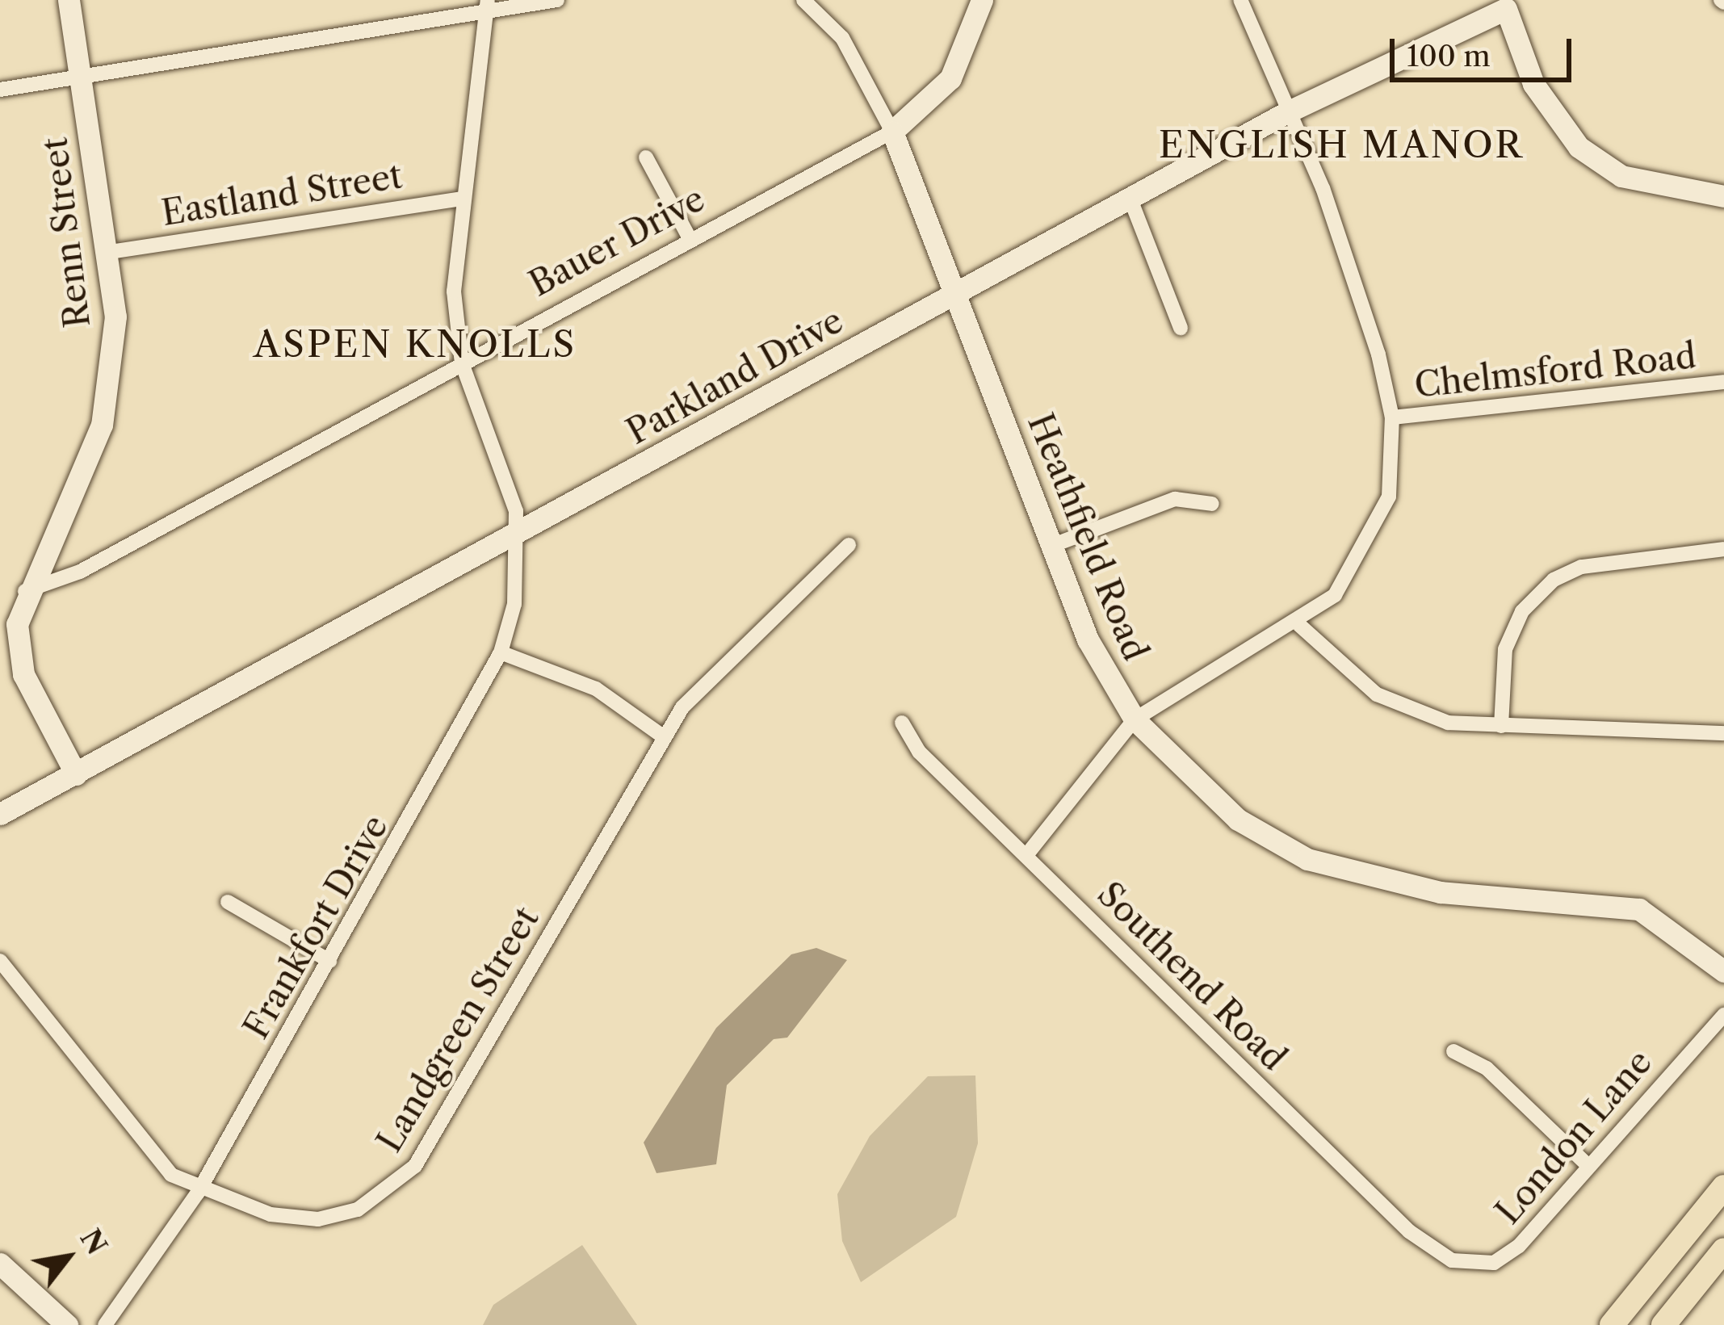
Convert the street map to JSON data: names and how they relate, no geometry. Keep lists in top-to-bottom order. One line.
{"streets":{"street":["Eastland Street","Renn Street","Bauer Drive","Chelmsford Road","Parkland Drive","Heathfield Road","Frankfort Drive","Southend Road","Landgreen Street","London Lane"]},"crossings":[["Eastland Street","Renn Street"],["Eastland Street","Frankfort Drive"],["Renn Street","Bauer Drive"],["Renn Street","Parkland Drive"],["Bauer Drive","Heathfield Road"],["Bauer Drive","Frankfort Drive"],["Parkland Drive","Heathfield Road"],["Parkland Drive","Frankfort Drive"],["Frankfort Drive","Landgreen Street"],["Southend Road","London Lane"]],"districts":["ENGLISH MANOR","ASPEN KNOLLS"],"scale_bar":"100 m","north":"top right"}
